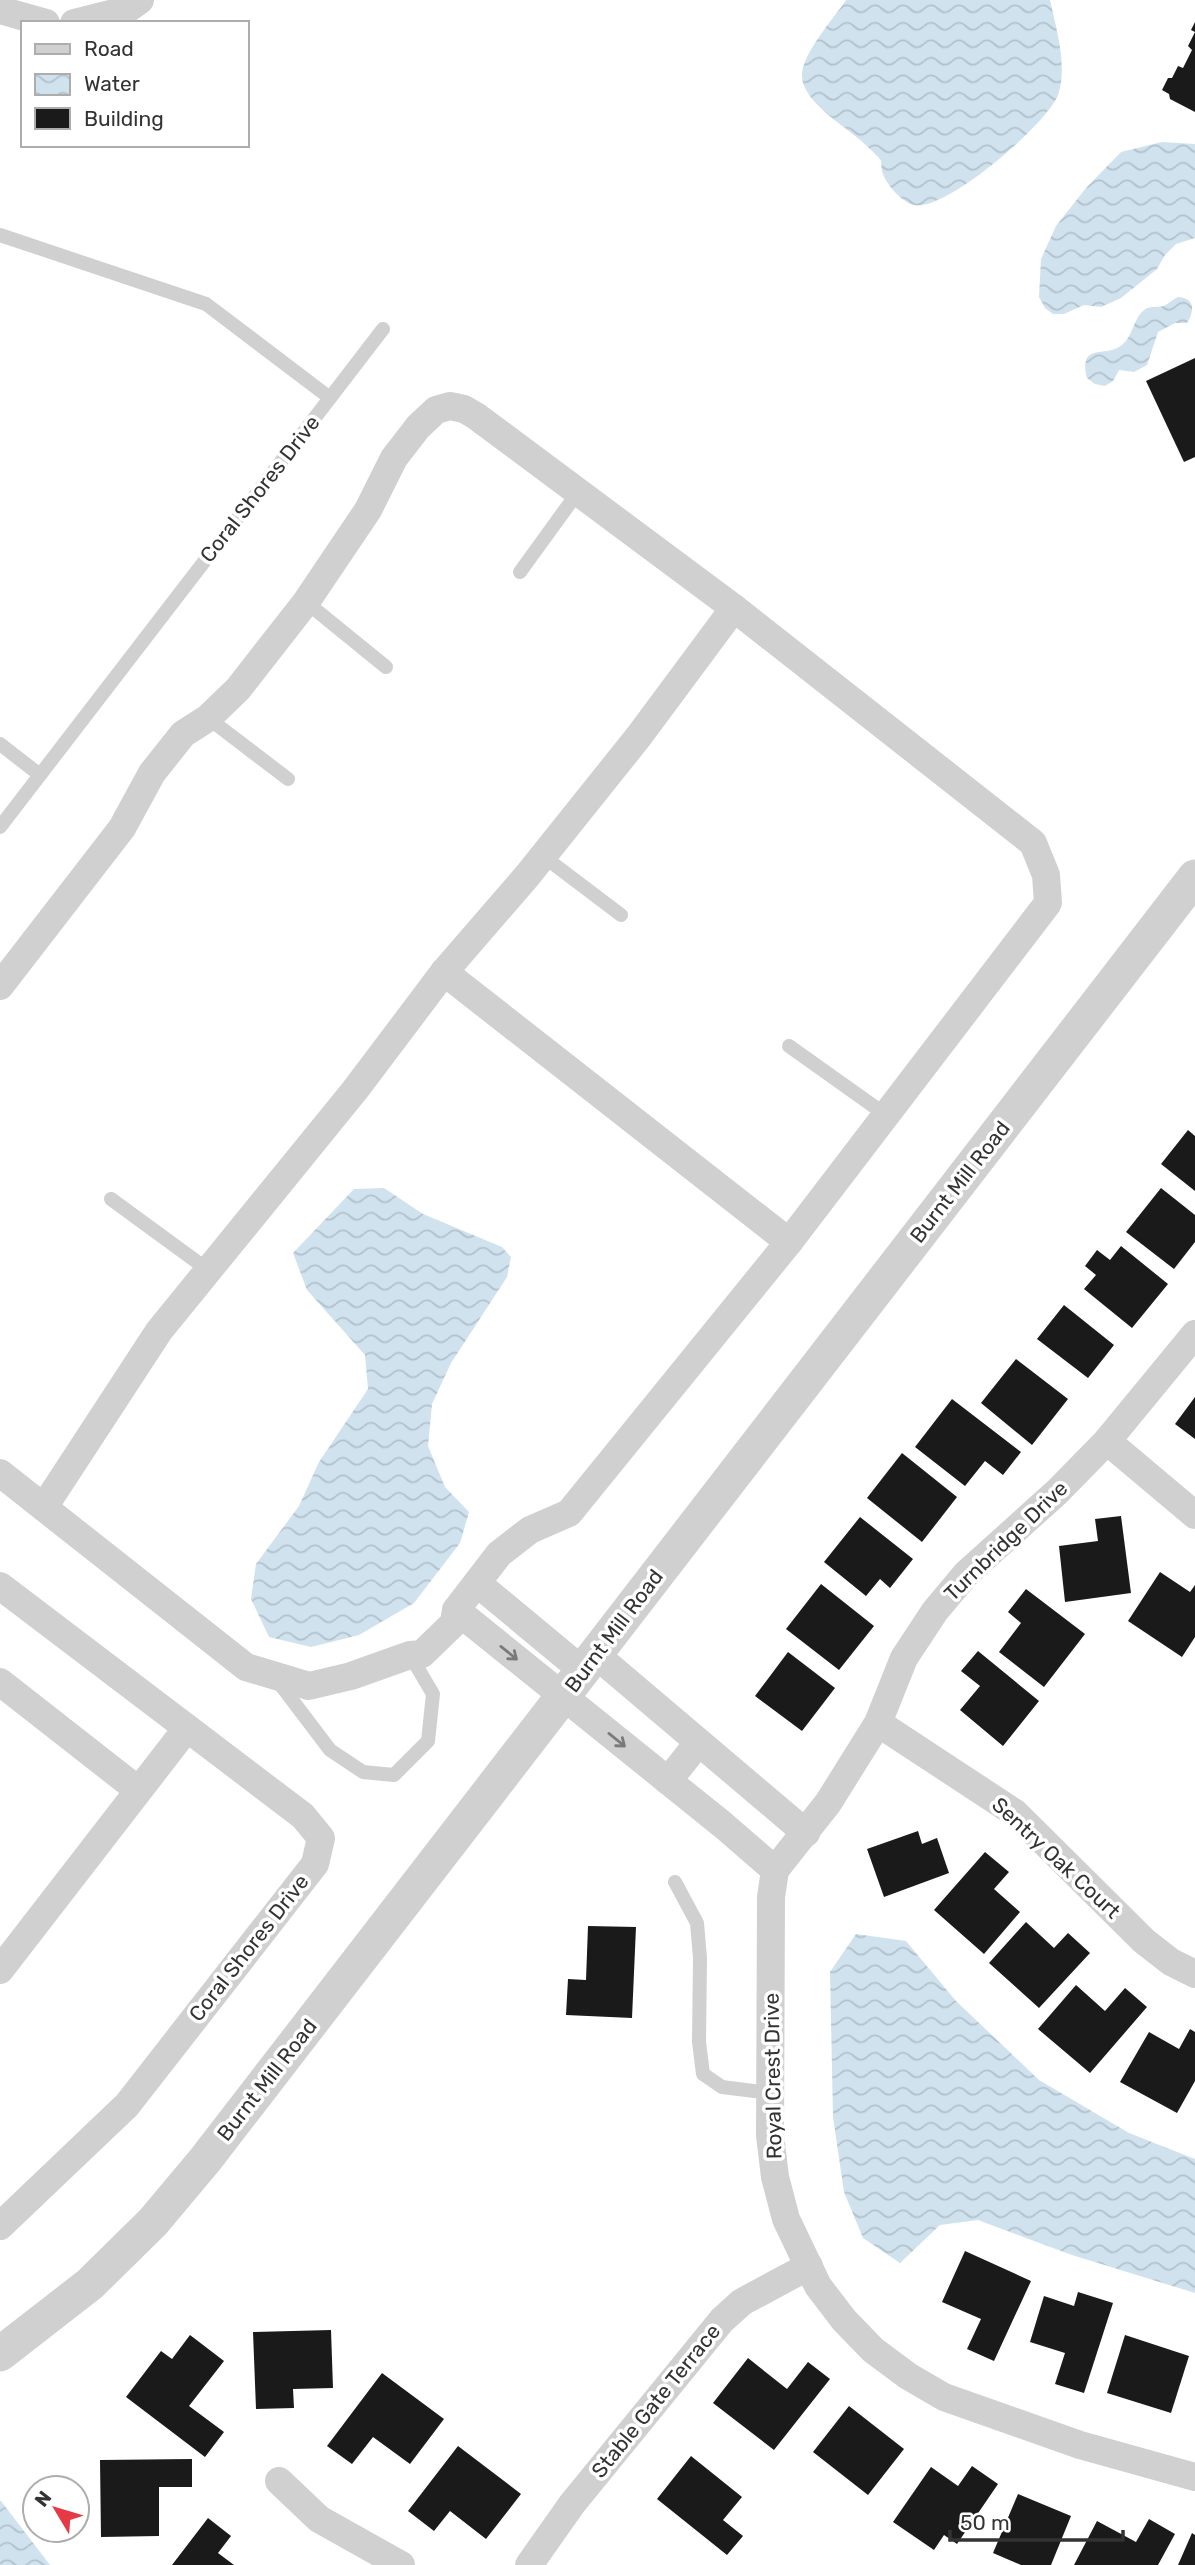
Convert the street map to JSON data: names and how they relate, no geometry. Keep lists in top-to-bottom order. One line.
{"streets":{"street":["Coral Shores Drive","Burnt Mill Road","Turnbridge Drive","Sentry Oak Court","Royal Crest Drive","Stable Gate Terrace"]},"crossings":[["Turnbridge Drive","Sentry Oak Court"],["Turnbridge Drive","Royal Crest Drive"],["Royal Crest Drive","Stable Gate Terrace"]],"legend":["Road","Water","Building"],"scale_bar":"50 m","north":"top left"}
